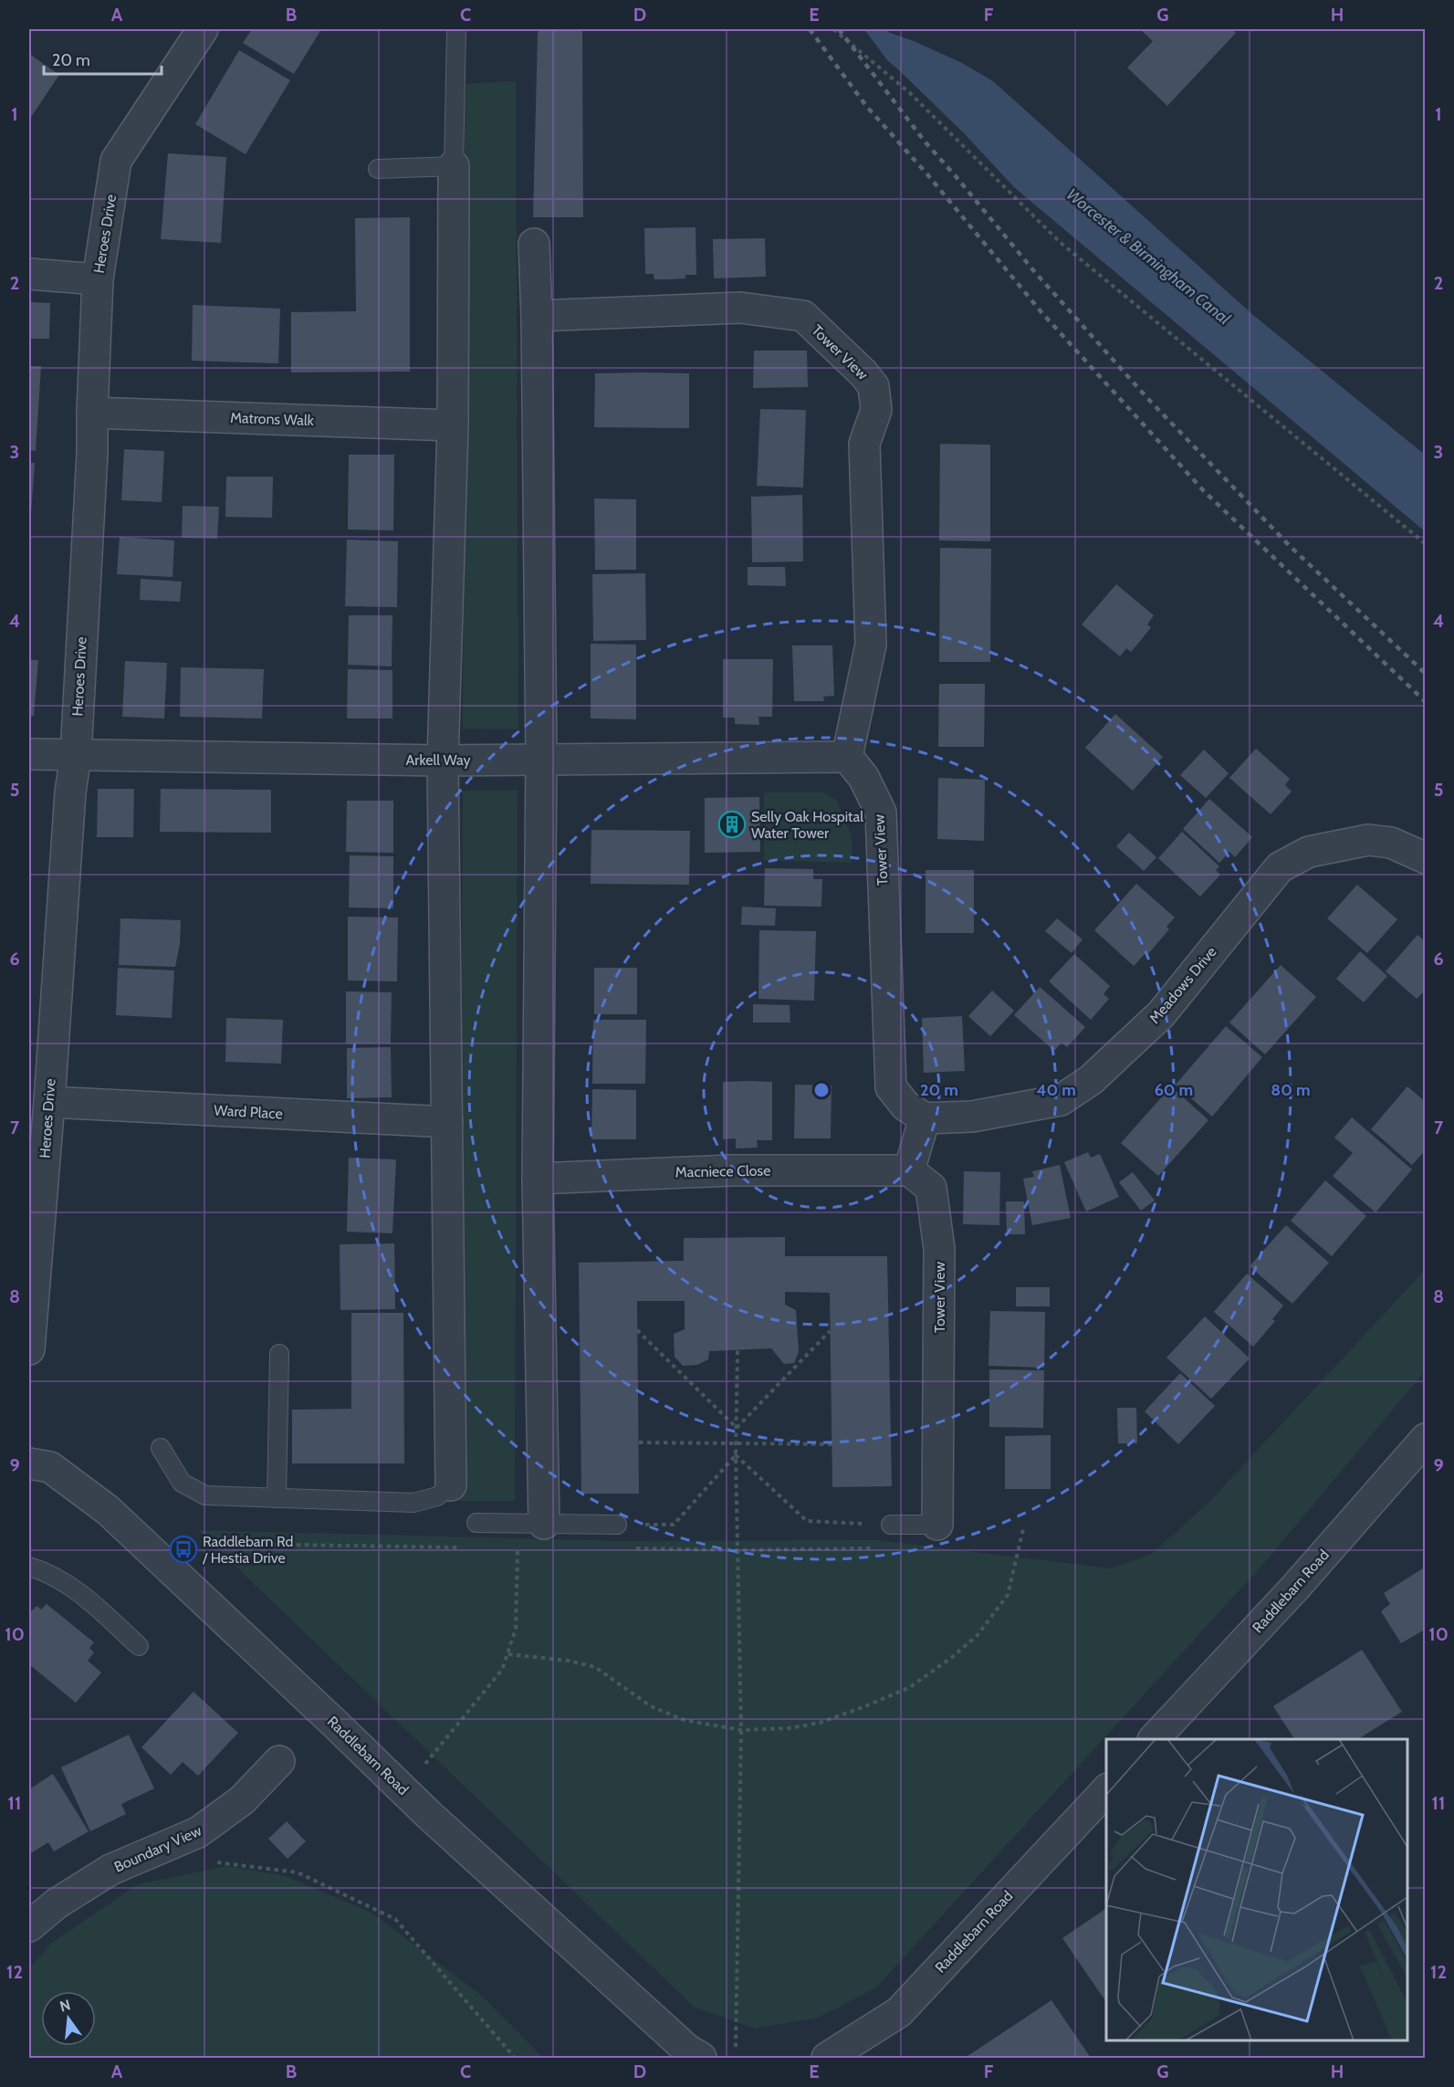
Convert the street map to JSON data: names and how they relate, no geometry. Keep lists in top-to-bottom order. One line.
{"streets":{"street":["Heroes Drive","Tower View","Matrons Walk","Arkell Way","Meadows Drive","Ward Place","Macniece Close","Raddlebarn Road","Boundary View"]},"crossings":[["Heroes Drive","Matrons Walk"],["Heroes Drive","Arkell Way"],["Heroes Drive","Ward Place"],["Tower View","Arkell Way"],["Tower View","Meadows Drive"],["Tower View","Macniece Close"]],"water":["Worcester & Birmingham Canal"],"places":{"building":["Selly Oak Hospital Water Tower"],"bus stop":["Raddlebarn Rd / Hestia Drive"]},"scale_bar":"20 m","north":"top","grid":{"columns":["A","B","C","D","E","F","G","H"],"rows":["1","2","3","4","5","6","7","8","9","10","11","12"]},"rings":["20 m","40 m","60 m","80 m"]}
